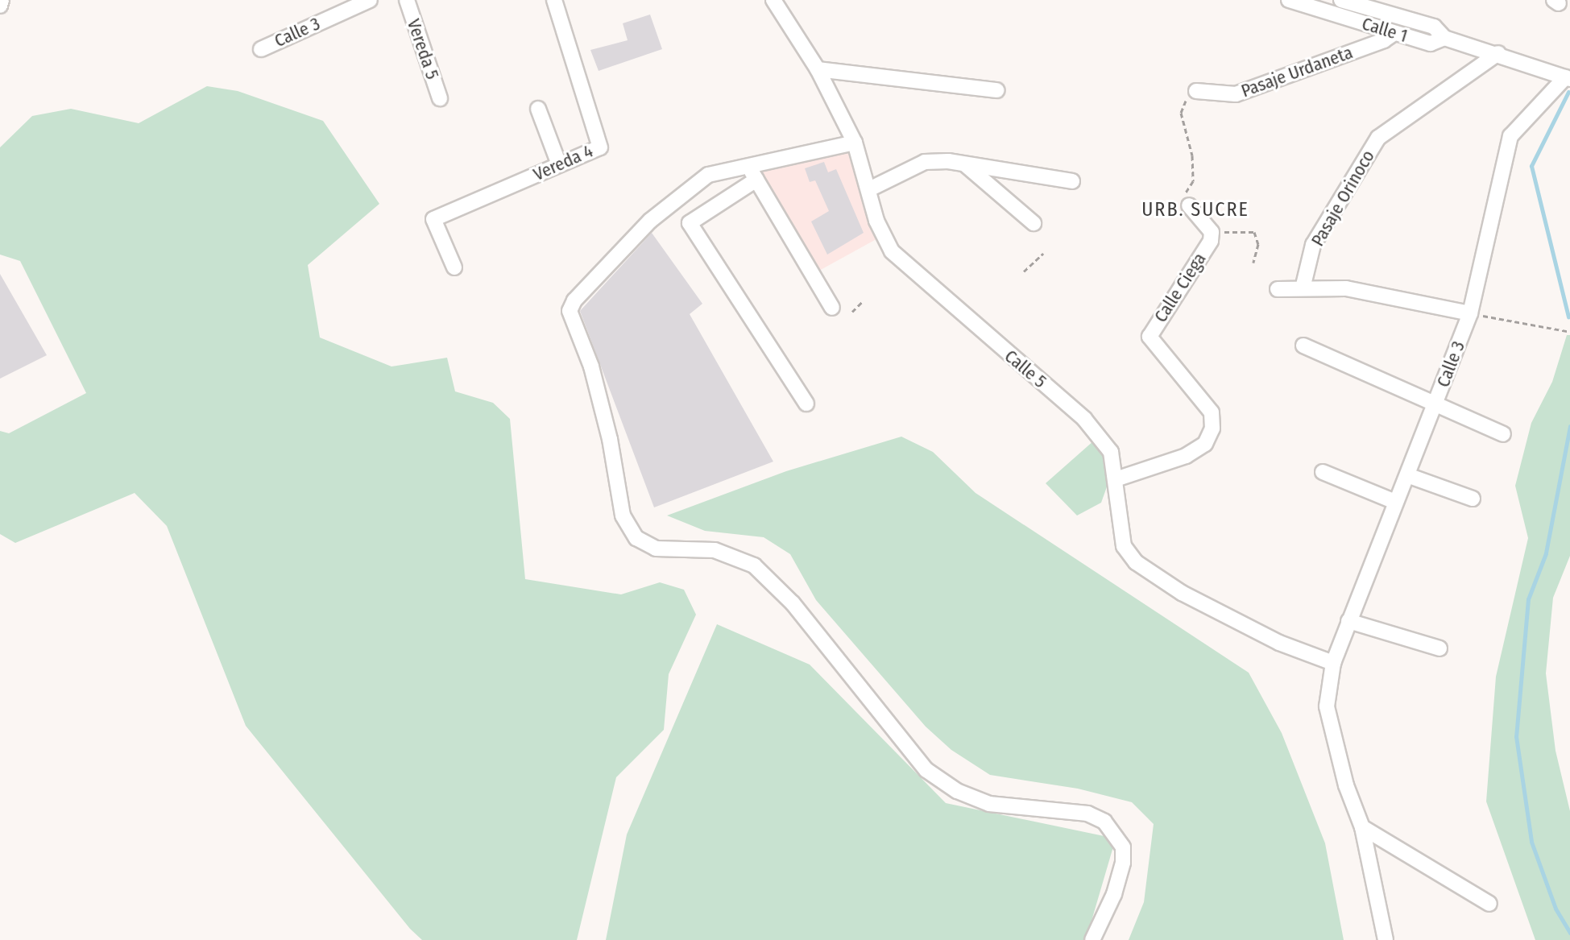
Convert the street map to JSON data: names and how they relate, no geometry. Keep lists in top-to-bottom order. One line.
{"streets":{"street":["Calle 1","Calle 3","Vereda 5","Pasaje Urdaneta","Vereda 4","Pasaje Orinoco","Calle Ciega","Calle 5"]},"crossings":[["Calle 1","Calle 3"],["Calle 1","Pasaje Urdaneta"],["Calle 1","Pasaje Orinoco"],["Calle 3","Calle 5"],["Calle Ciega","Calle 5"]],"districts":["URB. SUCRE"]}
